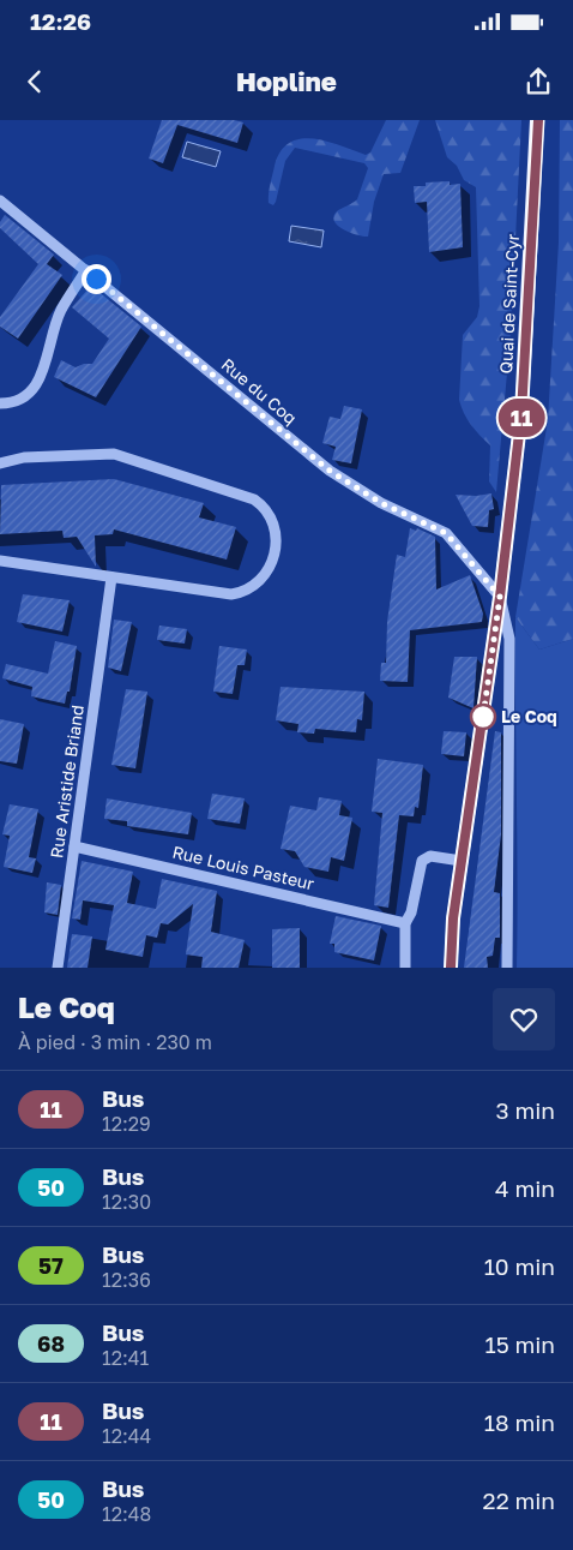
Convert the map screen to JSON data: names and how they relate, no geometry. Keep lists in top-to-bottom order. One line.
{"streets":{"main road":["Quai de Saint-Cyr"],"street":["Rue du Coq","Rue Aristide Briand","Rue Louis Pasteur"]},"crossings":[["Quai de Saint-Cyr","Rue du Coq"],["Rue Aristide Briand","Rue Louis Pasteur"]],"places":["Le Coq"],"lines":["bus line 11"],"page":{"status":"12:26","header":"Hopline","on_map":"11","heading":["Le Coq","À pied · 3 min · 230 m"],"list":[{"mark":"11","name":"Bus","note":"12:29","value":"3 min"},{"mark":"50","name":"Bus","note":"12:30","value":"4 min"},{"mark":"57","name":"Bus","note":"12:36","value":"10 min"},{"mark":"68","name":"Bus","note":"12:41","value":"15 min"},{"mark":"11","name":"Bus","note":"12:44","value":"18 min"},{"mark":"50","name":"Bus","note":"12:48","value":"22 min"}]}}
